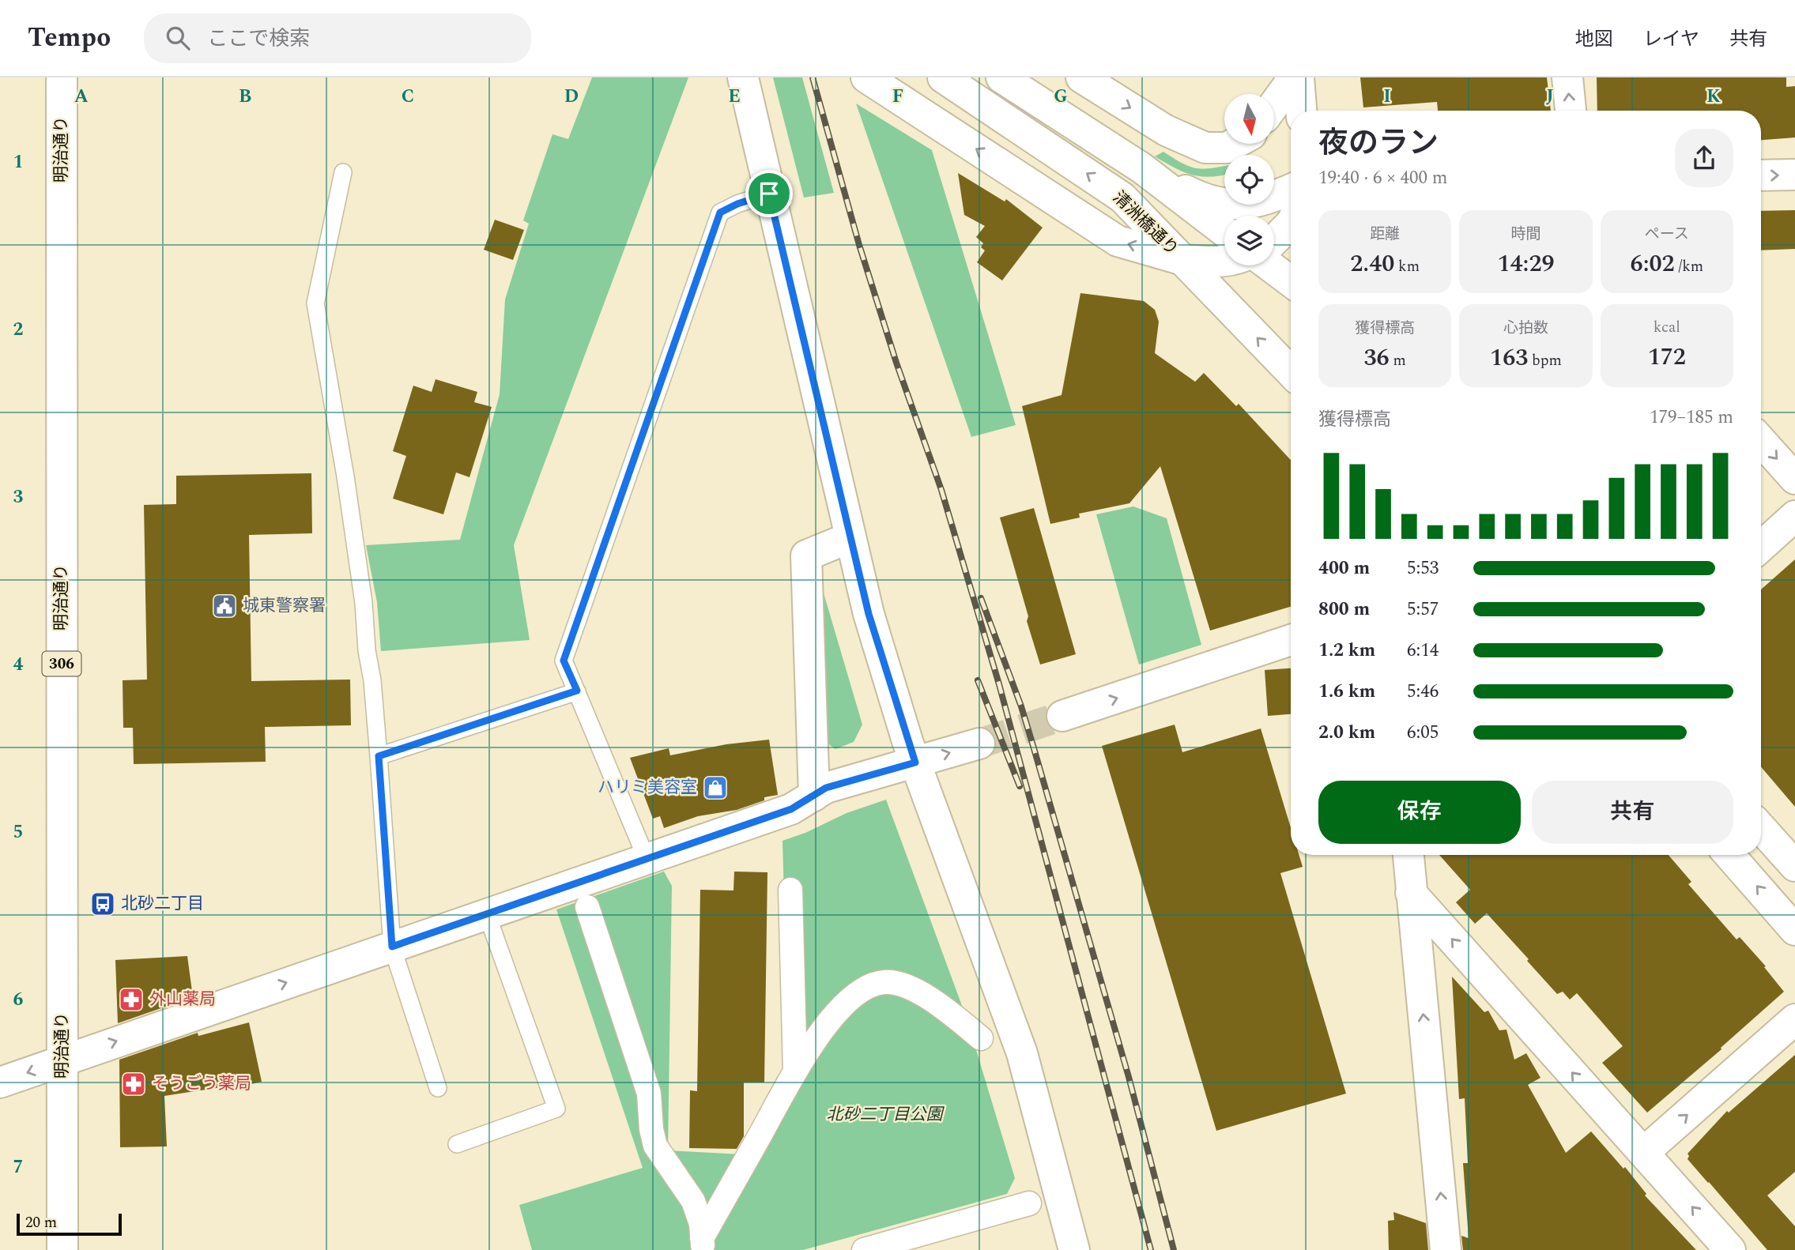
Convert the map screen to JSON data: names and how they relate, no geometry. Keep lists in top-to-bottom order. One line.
{"streets":{"street":["明治通り","清洲橋通り","306"]},"parks":["北砂二丁目公園"],"places":{"public building":["城東警察署"],"shop":["ハリミ美容室"],"bus stop":["北砂二丁目"],"pharmacy":["外山薬局","そうごう薬局"]},"scale_bar":"20 m","north":"bottom","page":{"header":"Tempo","search":"ここで検索","nav":["地図","レイヤ","共有"],"heading":["夜のラン","19:40 · 6 × 400 m"],"stats":[["距離","2.40 km"],["時間","14:29"],["ペース","6:02 /km"],["獲得標高","36 m"],["心拍数","163 bpm"],["kcal","172"]],"chart":["獲得標高","179–185 m"],"list":[{"name":"400 m","note":"5:53"},{"name":"800 m","note":"5:57"},{"name":"1.2 km","note":"6:14"},{"name":"1.6 km","note":"5:46"},{"name":"2.0 km","note":"6:05"}],"buttons":["保存","共有"],"scale":"20 m"},"grid":{"columns":["A","B","C","D","E","F","G","I","J","K"],"rows":["1","2","3","4","5","6","7"]}}
